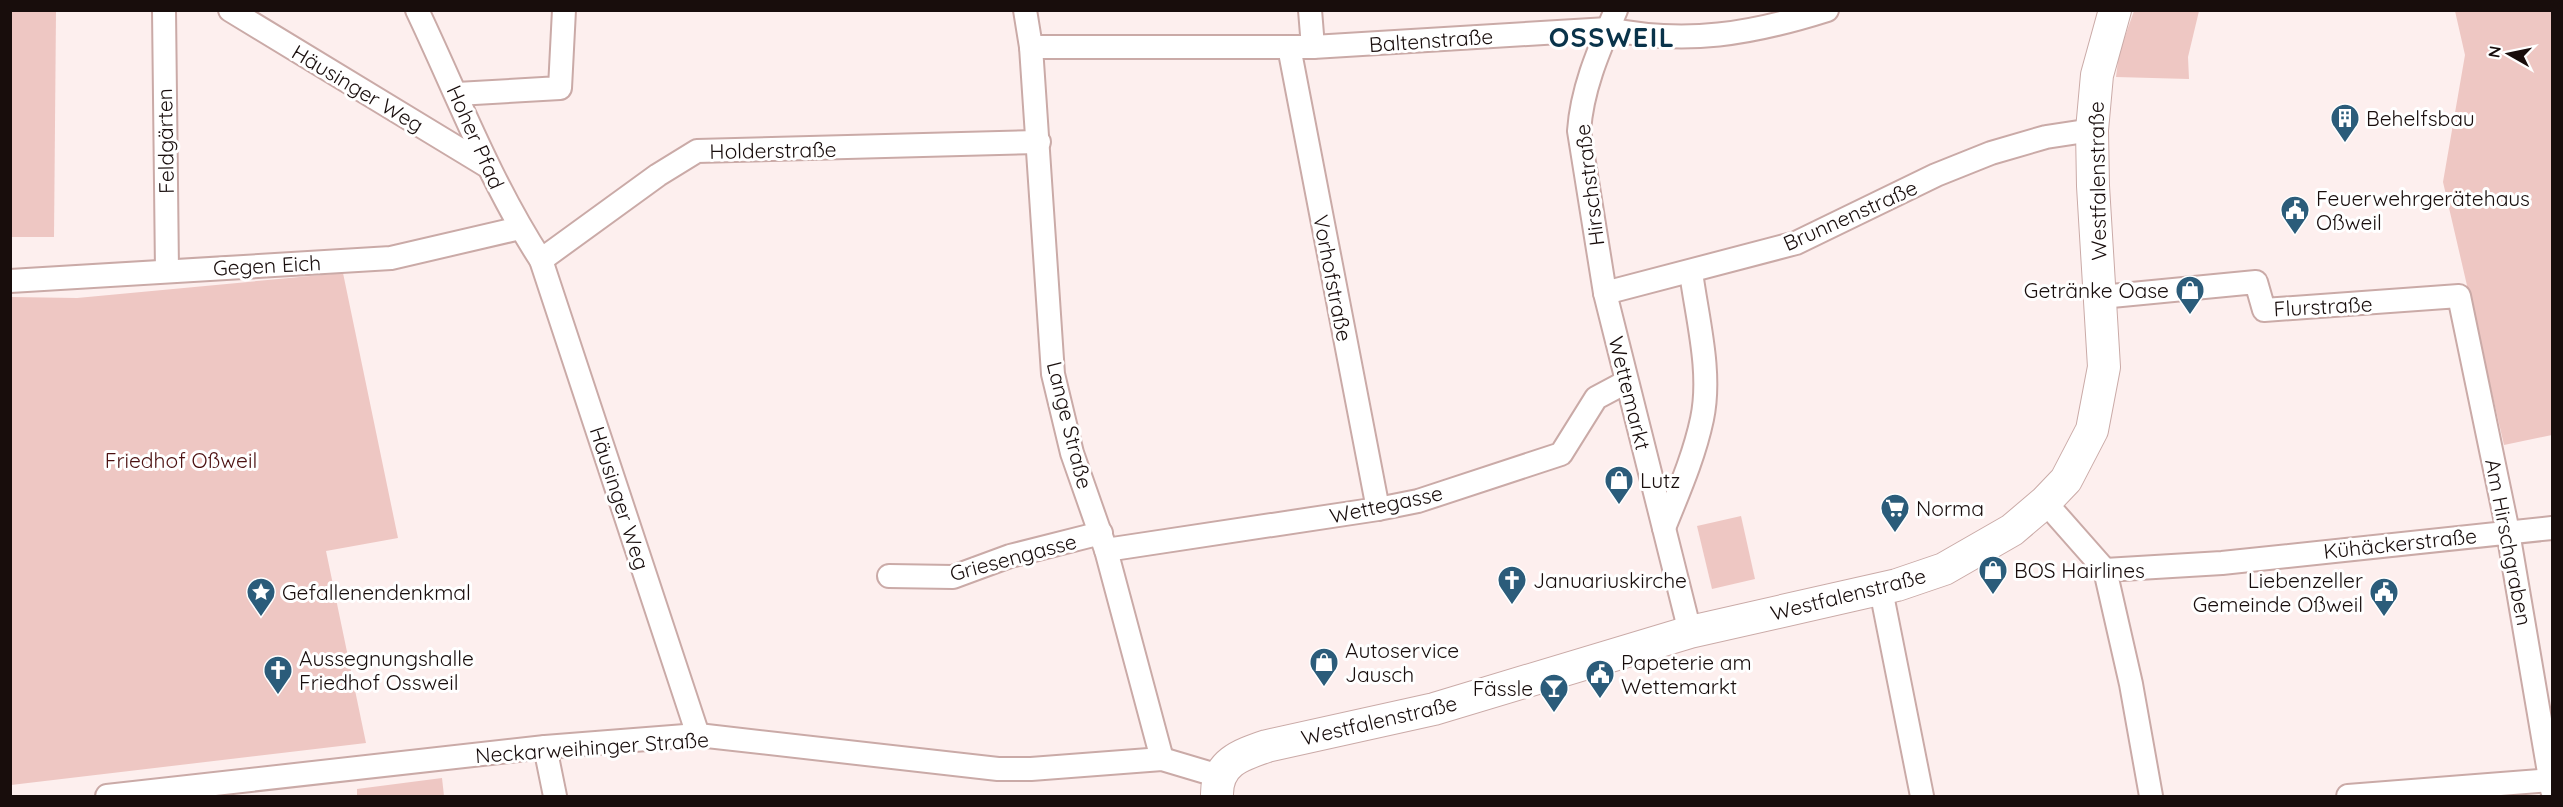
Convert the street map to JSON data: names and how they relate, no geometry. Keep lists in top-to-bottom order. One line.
{"streets":{"main road":["Westfalenstraße"],"street":["Baltenstraße","Häusinger Weg","Hoher Pfad","Feldgärten","Holderstraße","Hirschstraße","Brunnenstraße","Gegen Eich","Vorhofstraße","Flurstraße","Wettemarkt","Lange Straße","Wettegasse","Am Hirschgraben","Kühäckerstraße","Griesengasse","Neckarweihinger Straße"]},"crossings":[["Baltenstraße","Hirschstraße"],["Baltenstraße","Vorhofstraße"],["Baltenstraße","Lange Straße"],["Häusinger Weg","Hoher Pfad"],["Häusinger Weg","Holderstraße"],["Häusinger Weg","Neckarweihinger Straße"],["Hoher Pfad","Holderstraße"],["Hoher Pfad","Gegen Eich"],["Feldgärten","Gegen Eich"],["Holderstraße","Lange Straße"],["Westfalenstraße","Brunnenstraße"],["Westfalenstraße","Flurstraße"],["Westfalenstraße","Wettemarkt"],["Westfalenstraße","Neckarweihinger Straße"],["Hirschstraße","Brunnenstraße"],["Hirschstraße","Wettemarkt"],["Brunnenstraße","Wettemarkt"],["Vorhofstraße","Wettegasse"],["Flurstraße","Am Hirschgraben"],["Wettemarkt","Wettegasse"],["Lange Straße","Wettegasse"],["Lange Straße","Griesengasse"],["Lange Straße","Neckarweihinger Straße"],["Wettegasse","Griesengasse"],["Am Hirschgraben","Kühäckerstraße"]],"districts":["OSSWEIL"],"parks":["Friedhof Oßweil"],"places":{"building":["Behelfsbau"],"public building":["Feuerwehrgerätehaus Oßweil","Liebenzeller Gemeinde Oßweil","Papeterie am Wettemarkt"],"shop":["Getränke Oase","Lutz","BOS Hairlines","Autoservice Jausch"],"supermarket":["Norma"],"church":["Januariuskirche","Aussegnungshalle Friedhof Ossweil"],"place":["Gefallenendenkmal"],"bar":["Fässle"]},"north":"left"}
